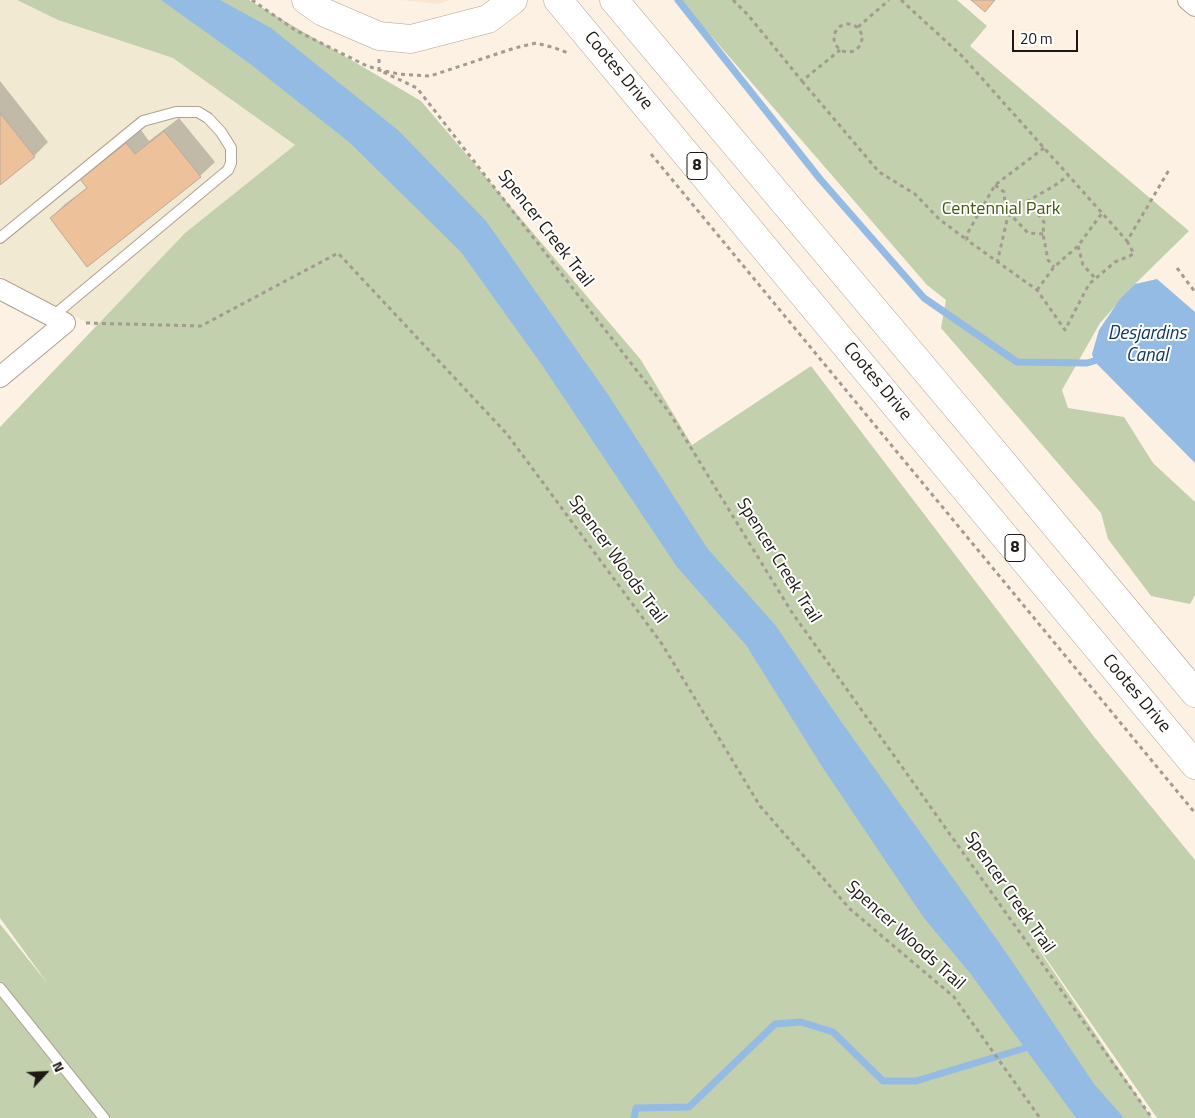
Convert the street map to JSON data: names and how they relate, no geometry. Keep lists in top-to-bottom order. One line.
{"streets":{"main road":["Cootes Drive","8"],"path":["Spencer Creek Trail","Spencer Woods Trail"]},"water":["Desjardins Canal"],"parks":["Centennial Park"],"scale_bar":"20 m","north":"top right"}
